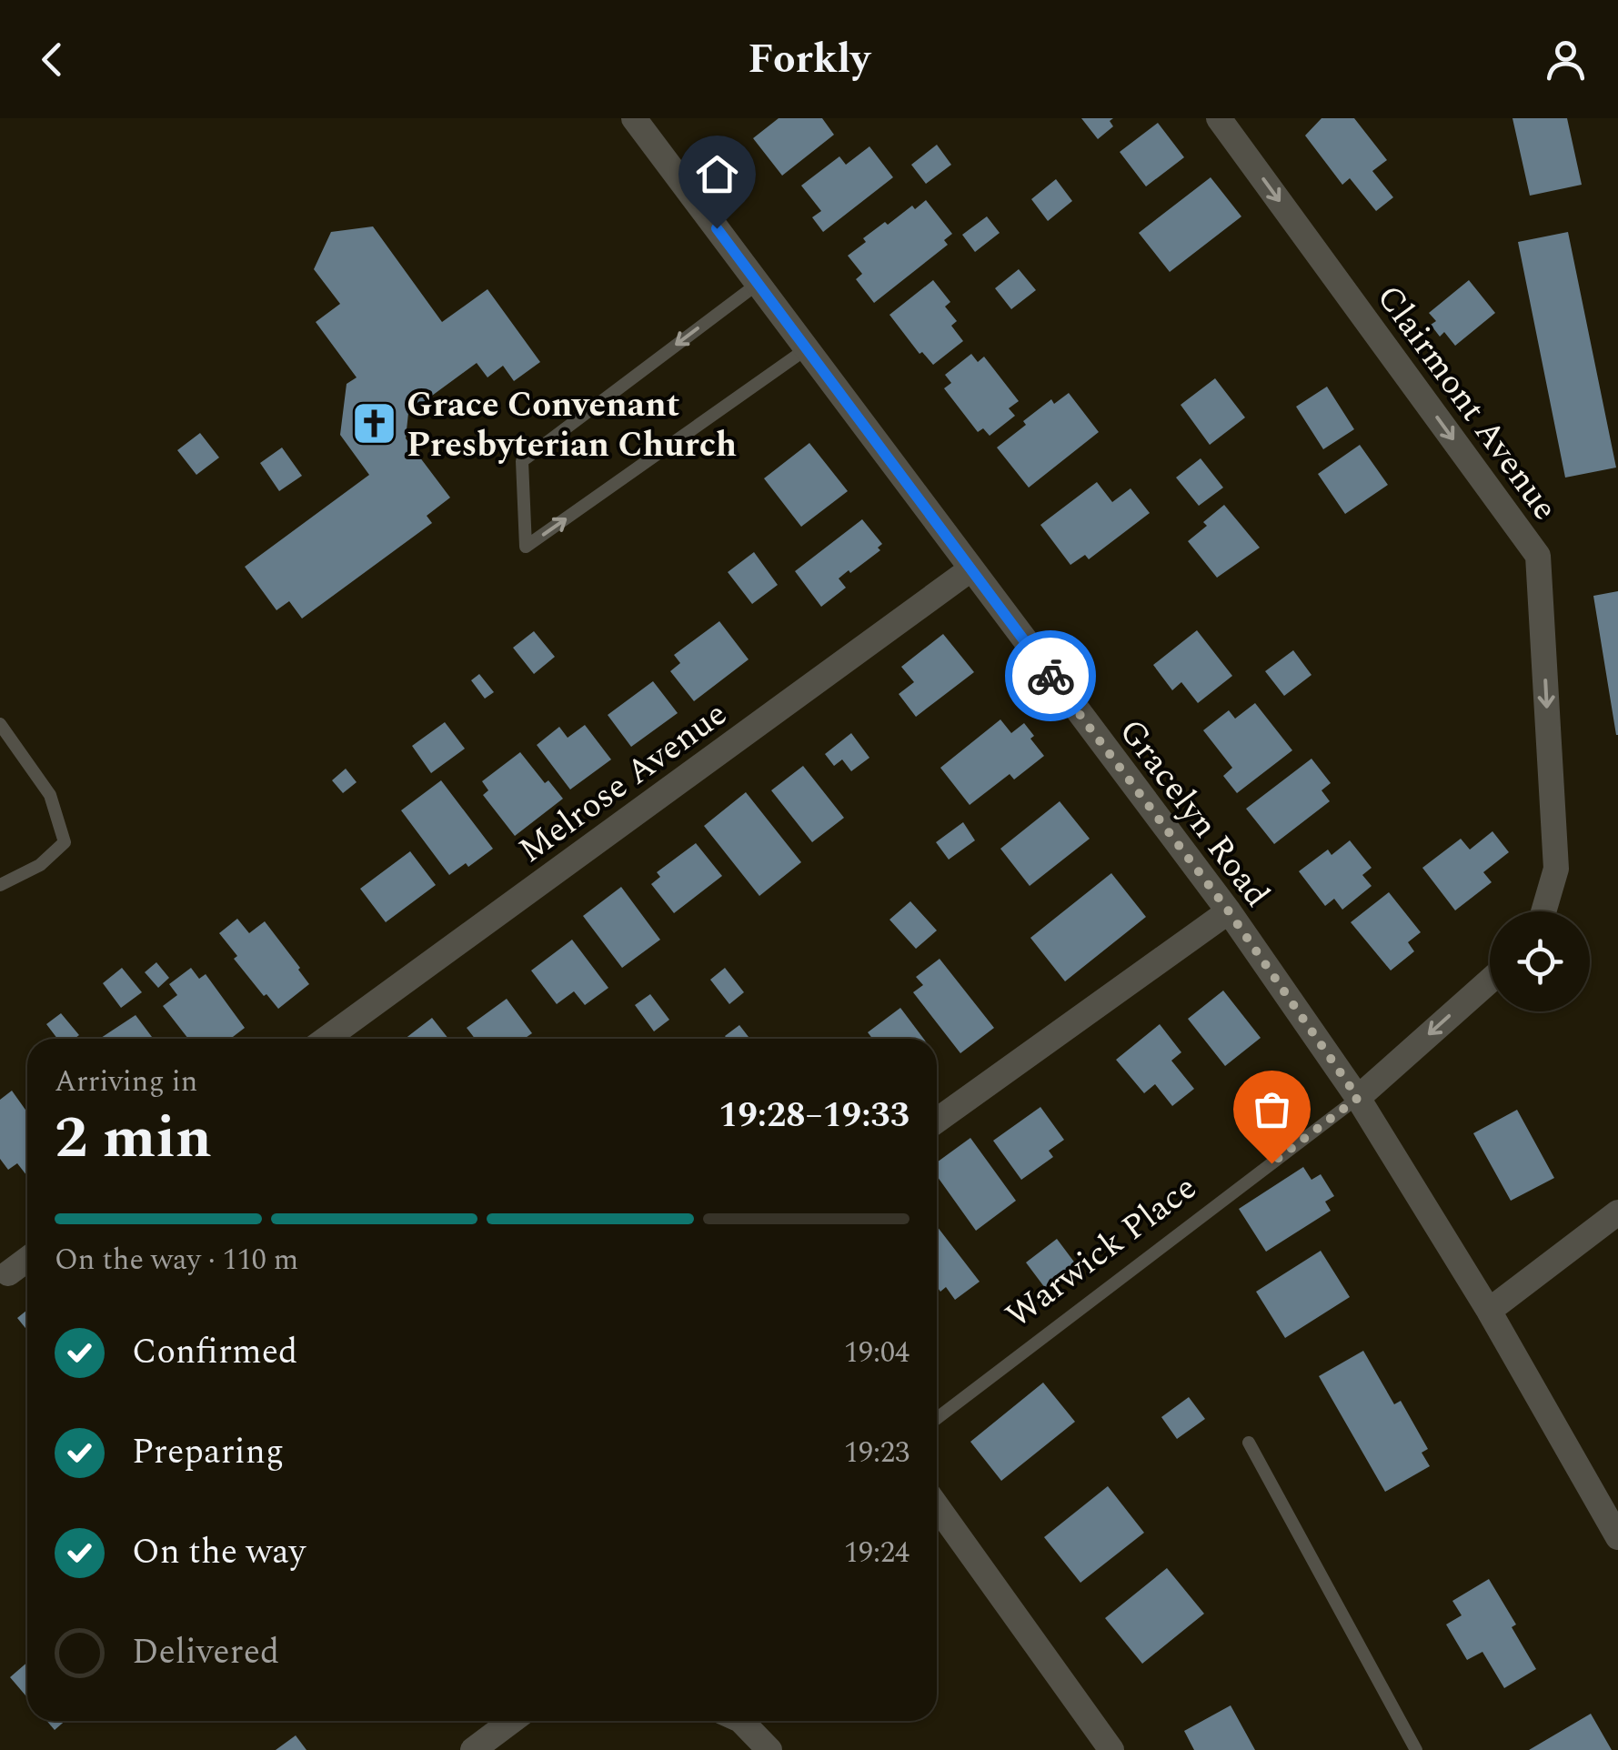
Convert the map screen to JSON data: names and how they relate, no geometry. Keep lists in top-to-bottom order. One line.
{"streets":{"street":["Clairmont Avenue","Melrose Avenue","Gracelyn Road"],"lane":["Warwick Place"]},"crossings":[["Melrose Avenue","Gracelyn Road"],["Gracelyn Road","Warwick Place"]],"one_way":["Clairmont Avenue"],"places":{"church":["Grace Convenant Presbyterian Church"]},"page":{"header":"Forkly","heading":["2 min","Arriving in","19:28–19:33"],"bar":"On the way · 110 m","list":[["Confirmed","19:04"],["Preparing","19:23"],["On the way","19:24"],"Delivered"]}}
